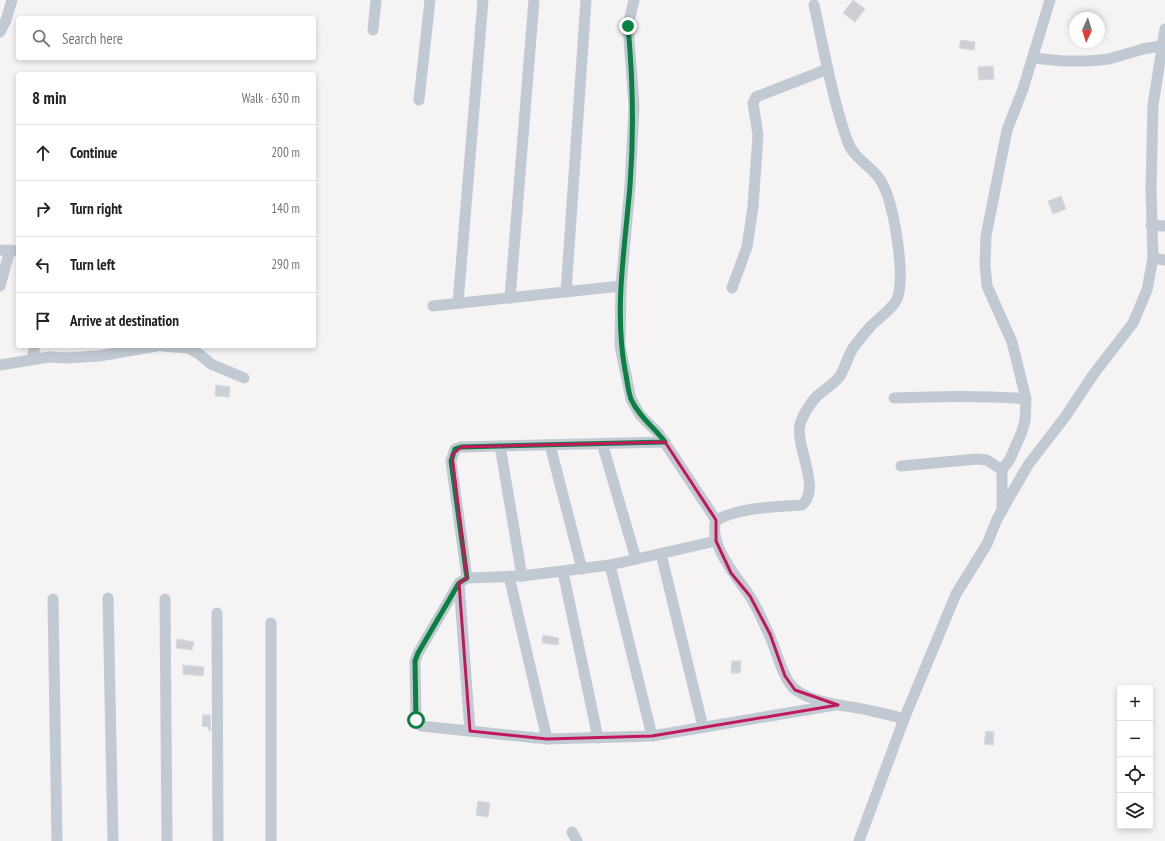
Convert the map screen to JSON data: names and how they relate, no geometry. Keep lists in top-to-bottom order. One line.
{"north":"bottom","page":{"search":"Search here","heading":["8 min","Walk · 630 m"],"list":[["Continue","200 m"],["Turn right","140 m"],["Turn left","290 m"],"Arrive at destination"],"map_buttons":["+","−"]}}
